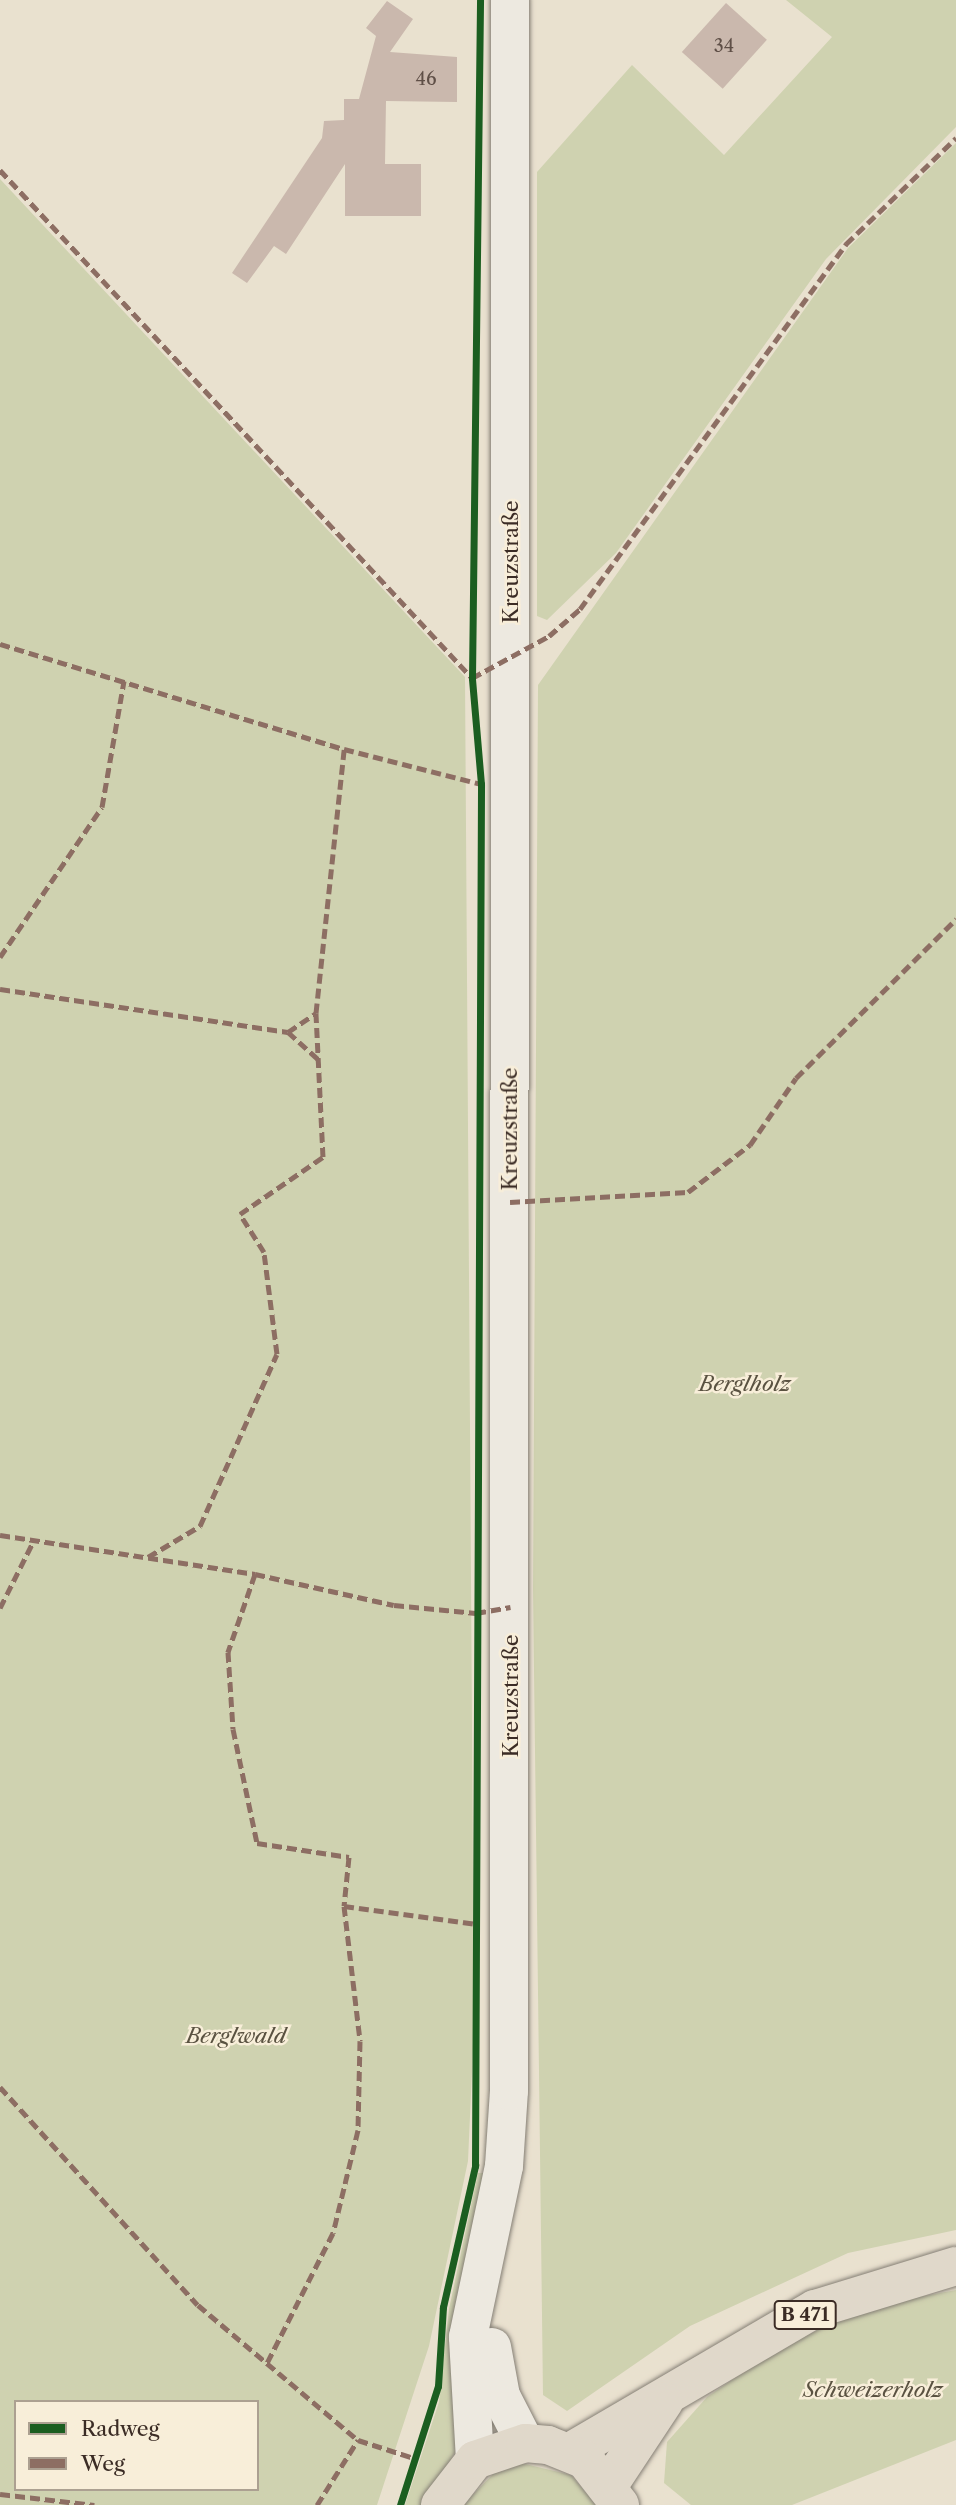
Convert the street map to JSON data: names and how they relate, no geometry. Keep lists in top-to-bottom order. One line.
{"streets":{"main road":["Kreuzstraße","B 471"]},"parks":["Berglholz","Berglwald","Schweizerholz"],"house_numbers":["34","46"],"legend":["Radweg","Weg"]}
